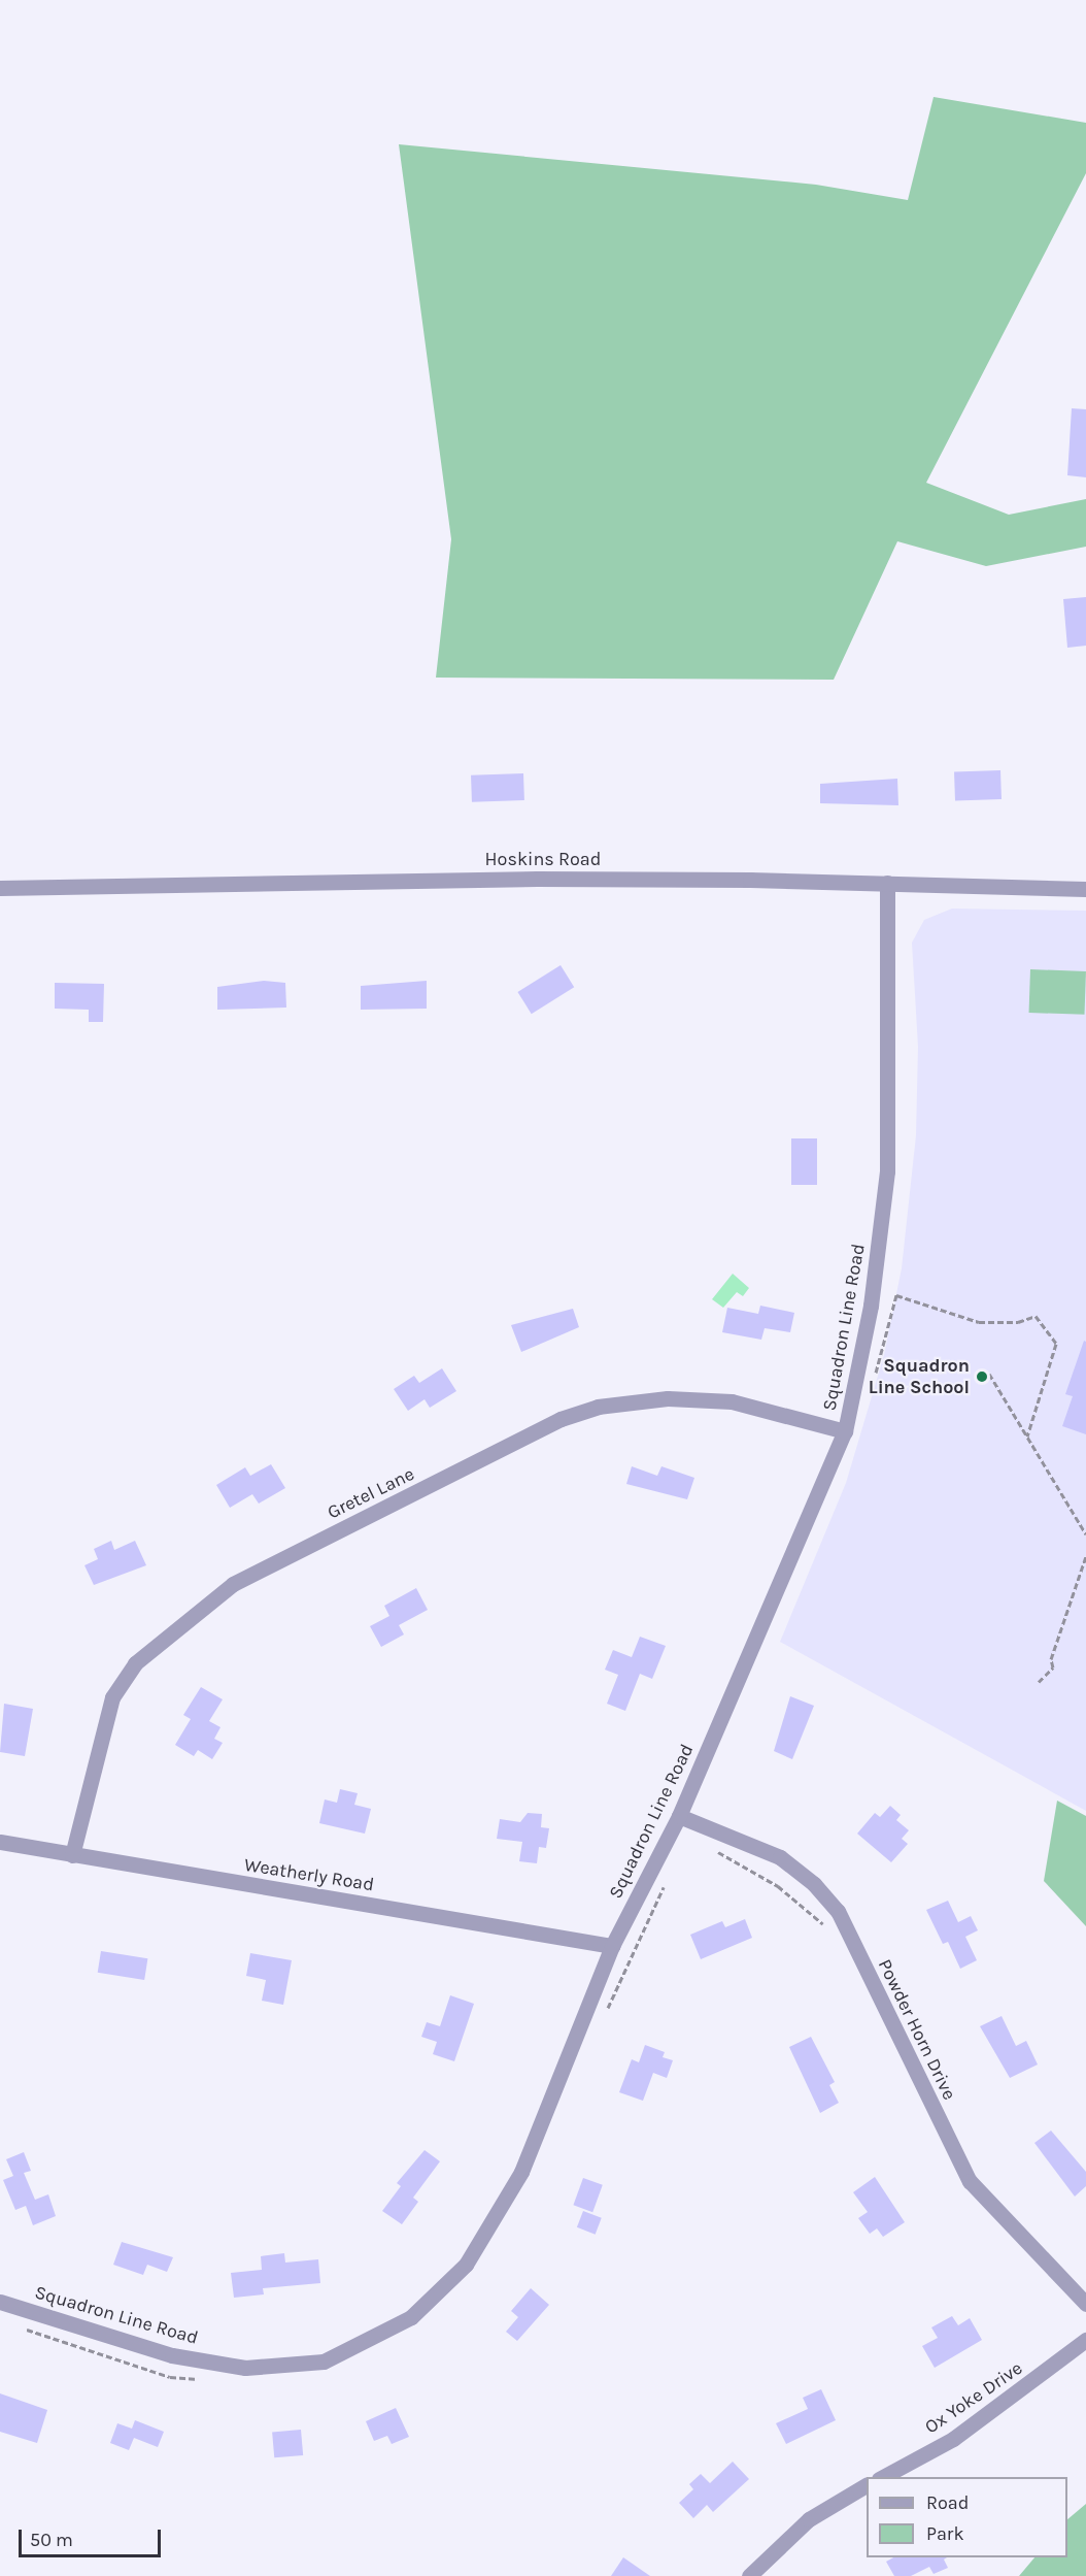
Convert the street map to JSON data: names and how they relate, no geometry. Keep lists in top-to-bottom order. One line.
{"streets":{"street":["Hoskins Road","Squadron Line Road","Gretel Lane","Weatherly Road","Powder Horn Drive","Ox Yoke Drive"]},"crossings":[["Hoskins Road","Squadron Line Road"],["Squadron Line Road","Gretel Lane"],["Squadron Line Road","Weatherly Road"],["Squadron Line Road","Powder Horn Drive"],["Gretel Lane","Weatherly Road"]],"places":["Squadron Line School"],"legend":["Road","Park"],"scale_bar":"50 m"}
